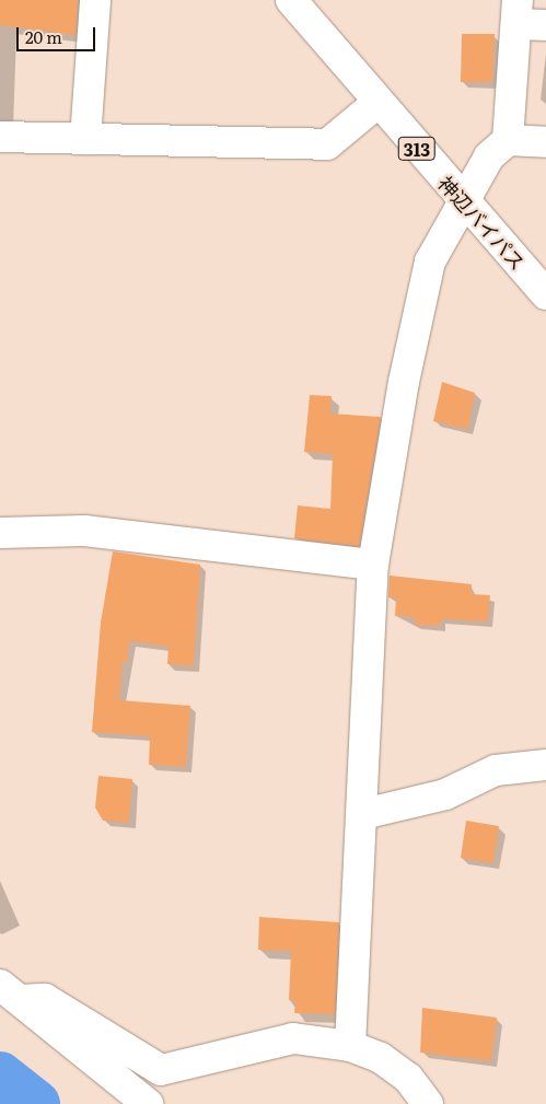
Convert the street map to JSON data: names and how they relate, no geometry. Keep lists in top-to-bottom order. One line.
{"streets":{"main road":["313","神辺バイパス"]},"scale_bar":"20 m"}
